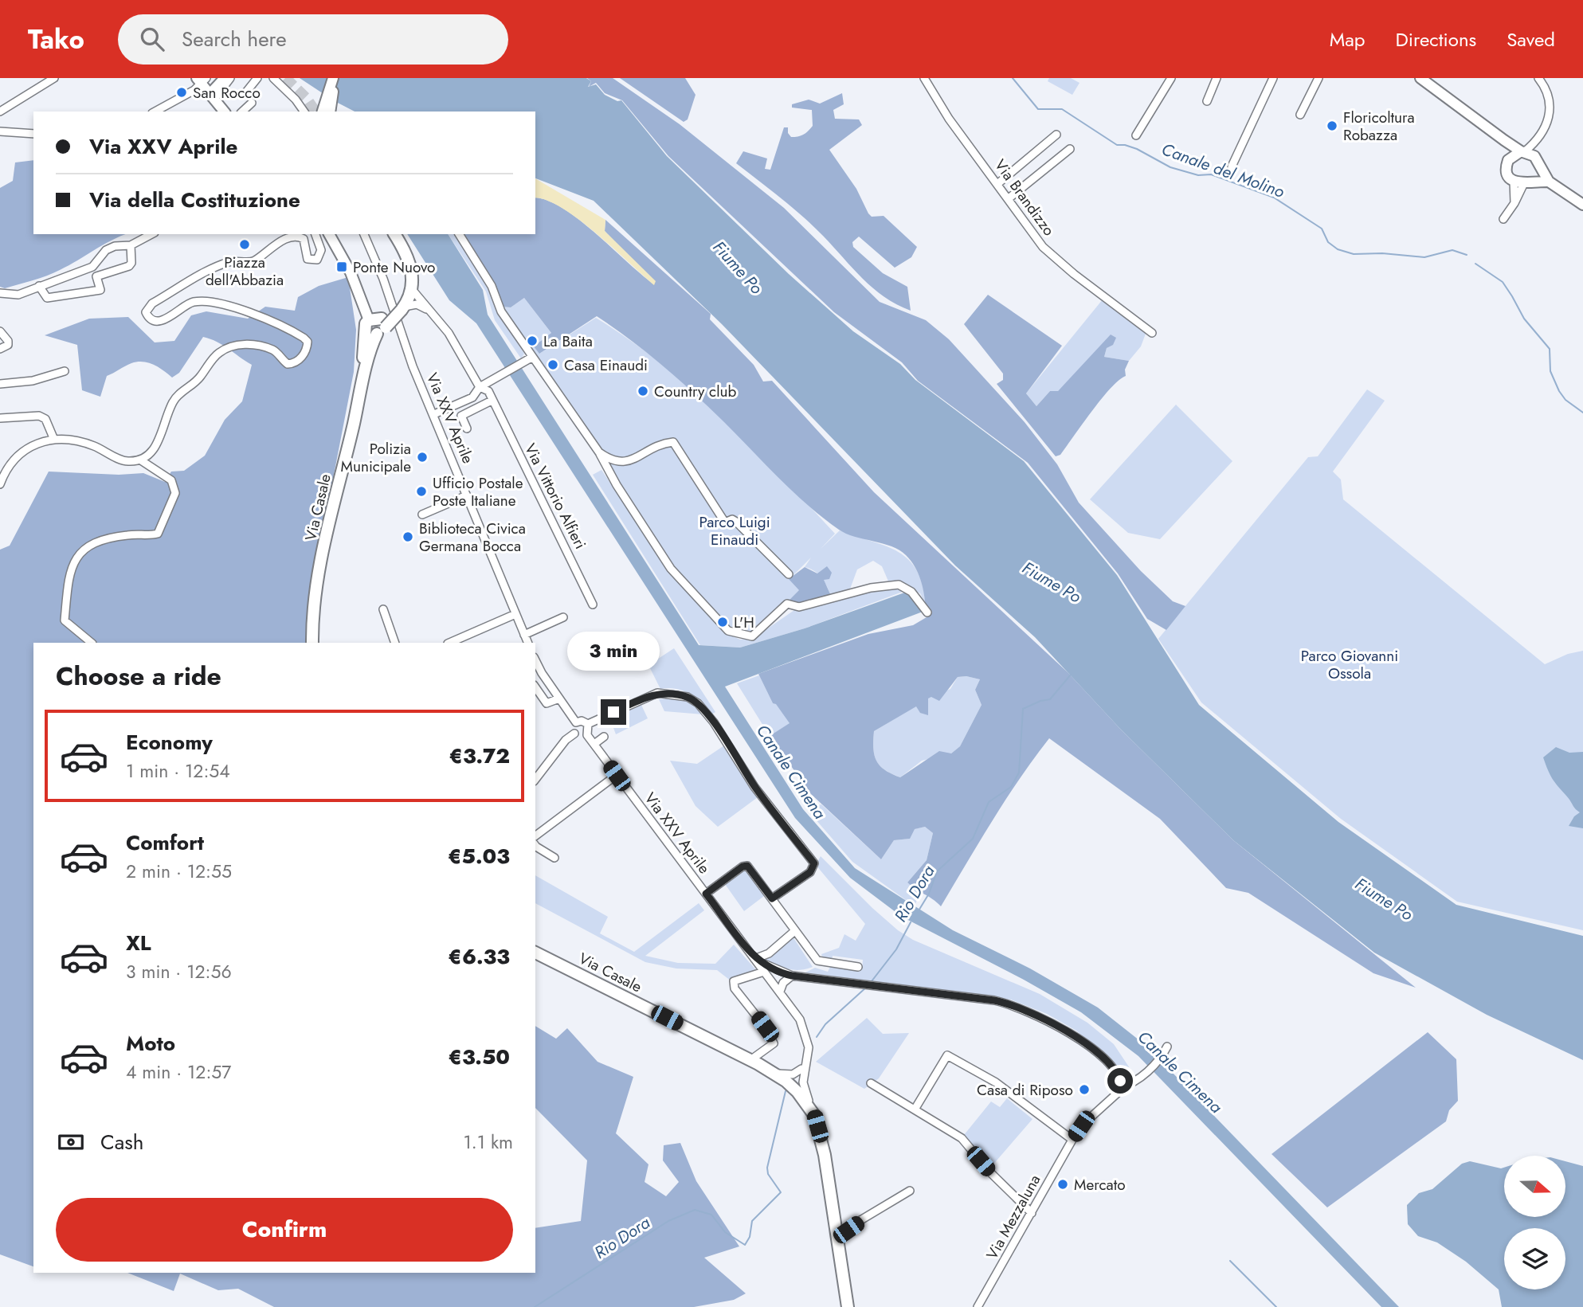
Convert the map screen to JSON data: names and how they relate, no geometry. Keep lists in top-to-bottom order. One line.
{"streets":{"main road":["Via Casale"],"street":["Via Brandizzo","Via XXV Aprile","Via Vittorio Alfieri","Via Mezzaluna"]},"crossings":[["Via XXV Aprile","Via Casale"],["Via XXV Aprile","Via Mezzaluna"]],"water":["Canale del Molino","Fiume Po","Canale Cimena","Rio Dora"],"parks":["Parco Luigi Einaudi","Parco Giovanni Ossola"],"places":{"other":["San Rocco","Floricoltura Robazza","Piazza dell'Abbazia","La Baita","Casa Einaudi","Country club","Polizia Municipale","Ufficio Postale Poste Italiane","Biblioteca Civica Germana Bocca","L'H","Casa di Riposo","Mercato"],"transit":["Ponte Nuovo"]},"north":"right","page":{"header":"Tako","search":"Search here","nav":["Map","Directions","Saved"],"banner":["Via XXV Aprile","Via della Costituzione"],"bubble":"3 min","heading":"Choose a ride","list":[{"name":"Economy","note":"1 min · 12:54","value":"€3.72"},{"name":"Comfort","note":"2 min · 12:55","value":"€5.03"},{"name":"XL","note":"3 min · 12:56","value":"€6.33"},{"name":"Moto","note":"4 min · 12:57","value":"€3.50"}],"pay":["Cash","1.1 km"],"buttons":"Confirm"}}
